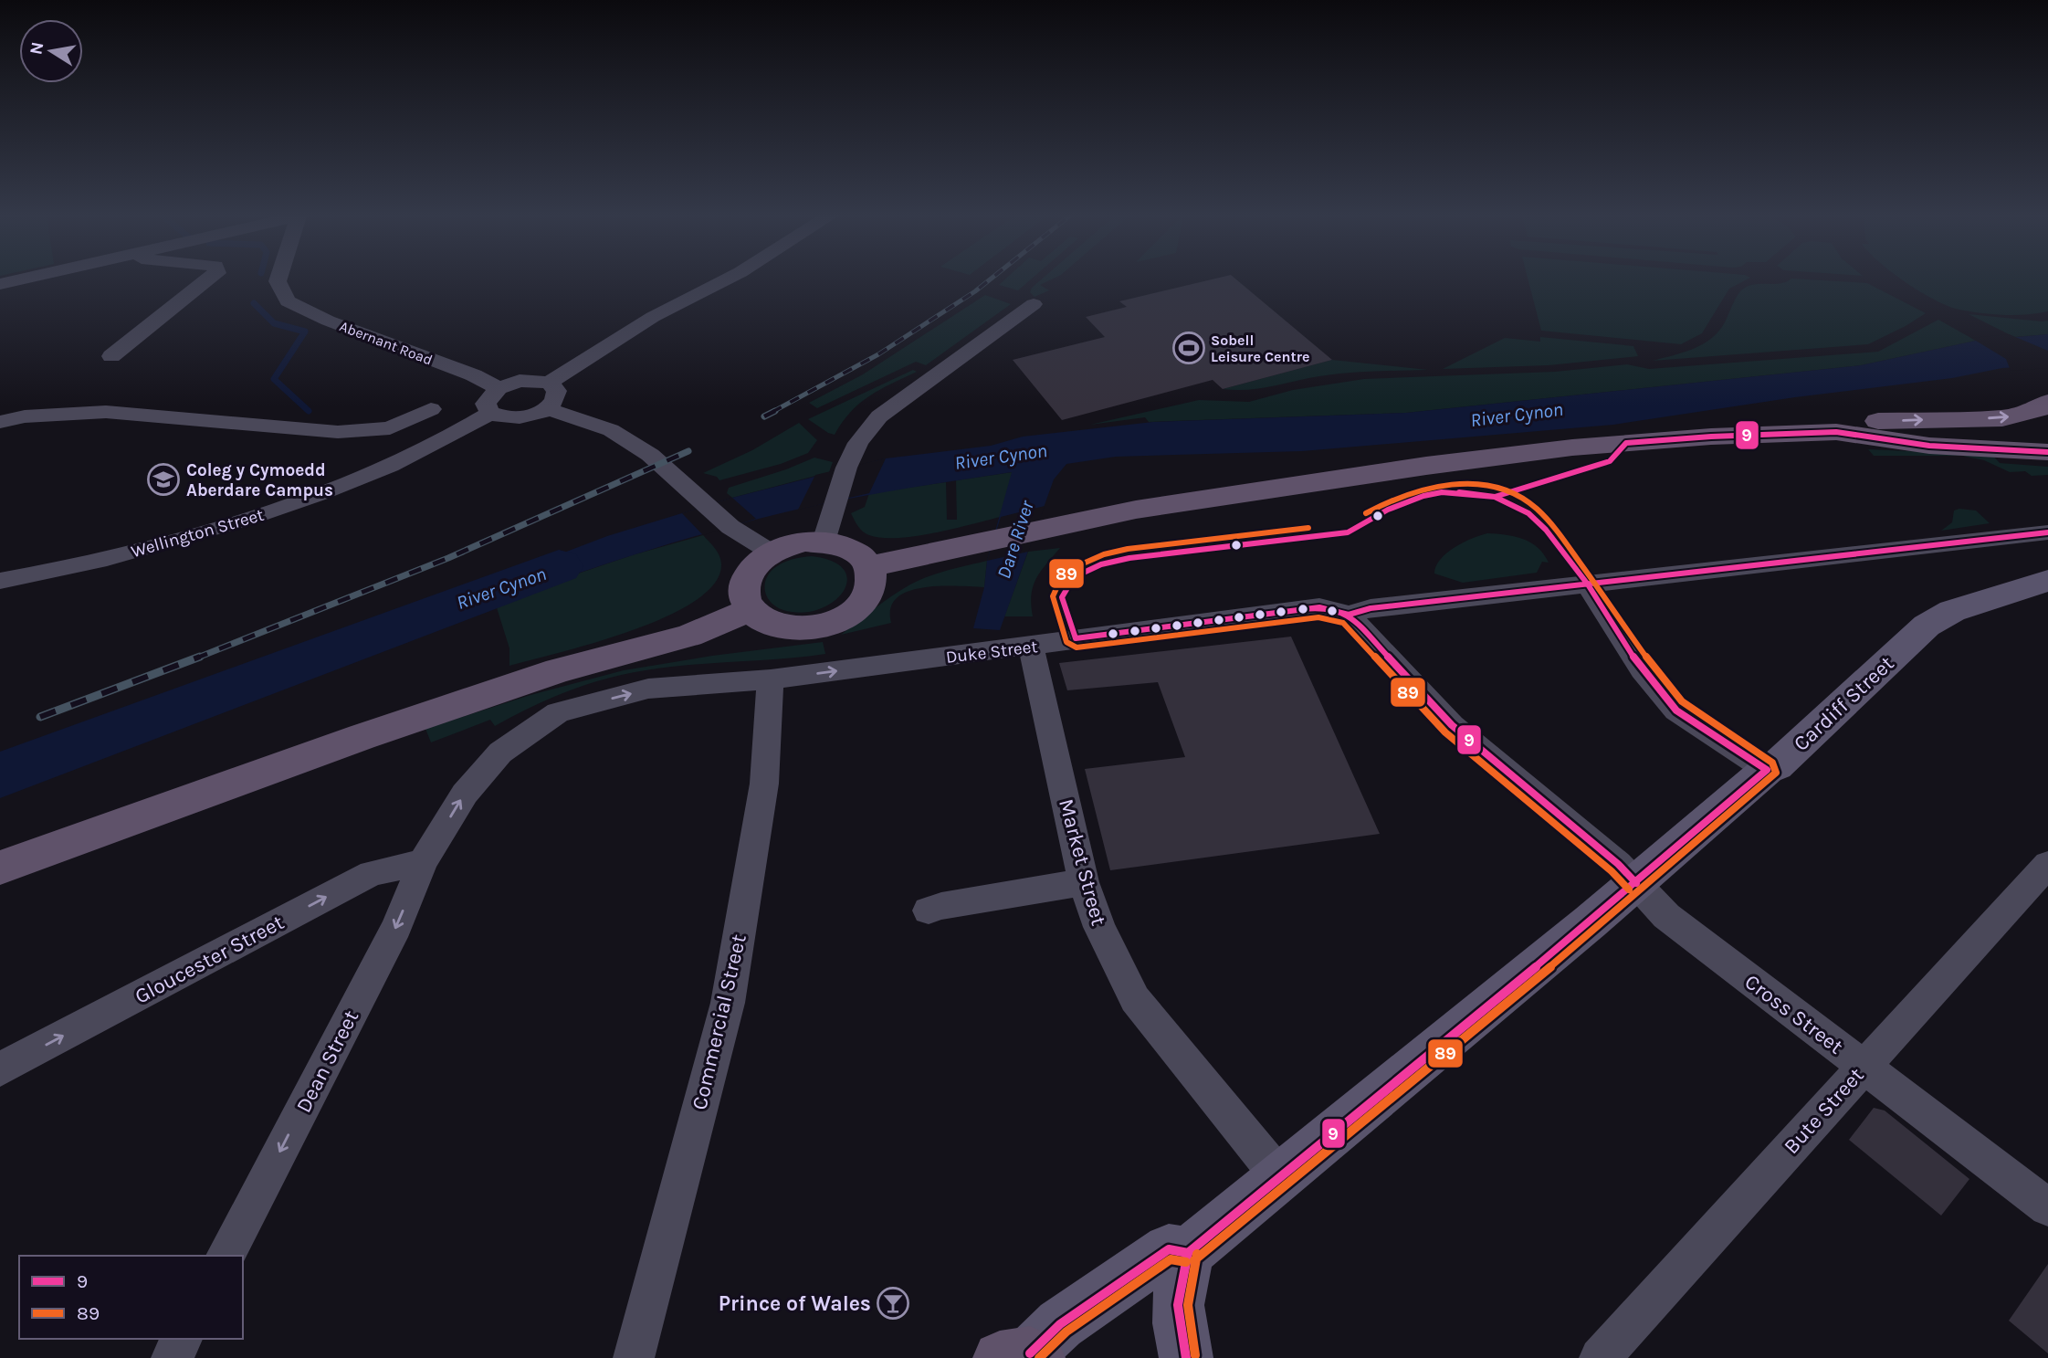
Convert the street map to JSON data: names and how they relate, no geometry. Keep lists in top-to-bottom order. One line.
{"streets":{"main road":["Cardiff Street"],"street":["Abernant Road","Wellington Street","Duke Street","Market Street","Gloucester Street","Cross Street","Commercial Street","Dean Street","Bute Street"]},"crossings":[["Duke Street","Market Street"],["Duke Street","Gloucester Street"],["Duke Street","Cross Street"],["Duke Street","Commercial Street"],["Duke Street","Dean Street"],["Cardiff Street","Market Street"],["Cardiff Street","Cross Street"],["Gloucester Street","Dean Street"],["Cross Street","Bute Street"]],"one_way":["Duke Street","Gloucester Street","Dean Street"],"water":["River Cynon","Dare River"],"places":{"sports":["Sobell Leisure Centre"],"school or university":["Coleg y Cymoedd Aberdare Campus"],"bar":["Prince of Wales"]},"lines":["transit line 9","transit line 89"],"legend":["9","89"],"north":"left"}
